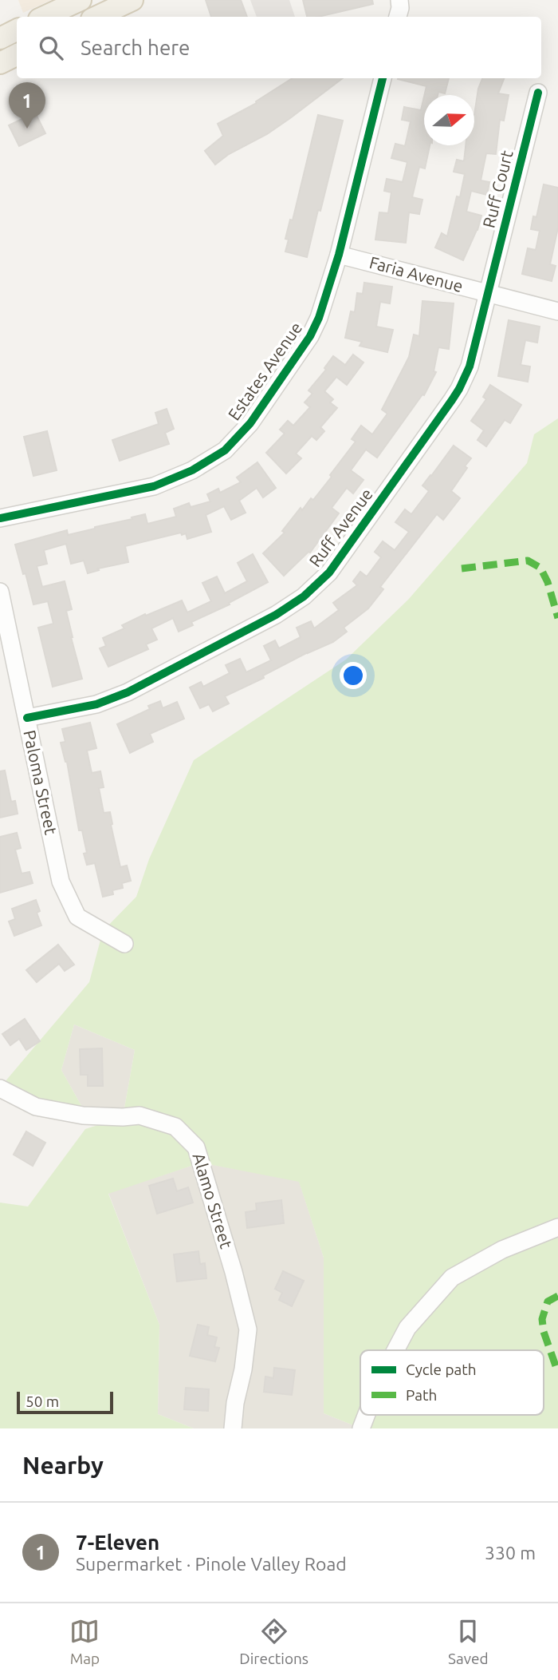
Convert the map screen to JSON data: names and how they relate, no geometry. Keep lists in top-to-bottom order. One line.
{"streets":{"street":["Ruff Court","Faria Avenue","Estates Avenue","Ruff Avenue","Paloma Street","Alamo Street"]},"crossings":[["Ruff Court","Faria Avenue"],["Ruff Court","Ruff Avenue"],["Faria Avenue","Estates Avenue"],["Faria Avenue","Ruff Avenue"],["Ruff Avenue","Paloma Street"]],"legend":["Cycle path","Path"],"scale_bar":"50 m","north":"right","page":{"search":"Search here","pins":"1","scale":"50 m","heading":"Nearby","list":[{"mark":"1","name":"7-Eleven","note":"Supermarket · Pinole Valley Road","value":"330 m"}],"nav":["Map","Directions","Saved"]}}
